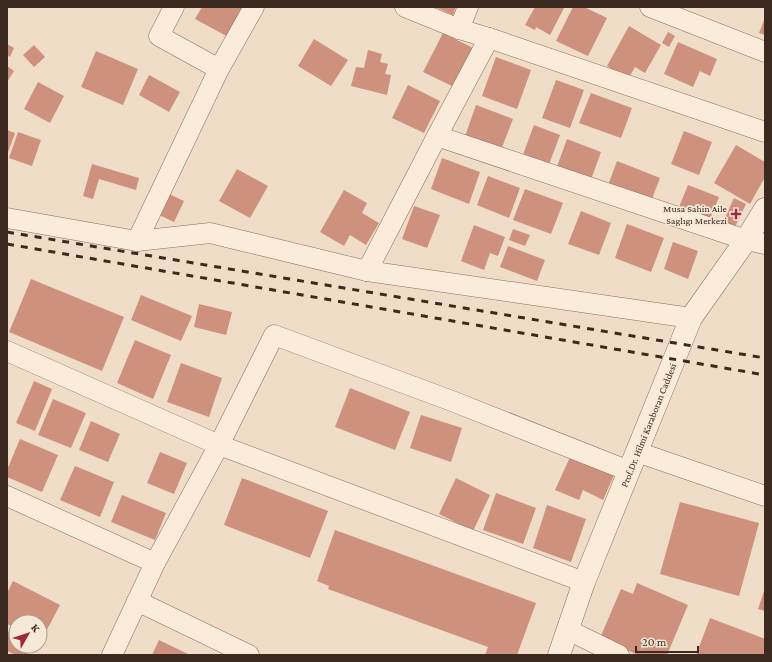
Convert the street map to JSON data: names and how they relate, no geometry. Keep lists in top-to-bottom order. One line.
{"streets":{"street":["Prof.Dr. Hilmi Karaboran Caddesi"]},"places":{"health":["Musa Sahin Aile Saglıgı Merkezi"]},"scale_bar":"20 m","north":"top right"}
